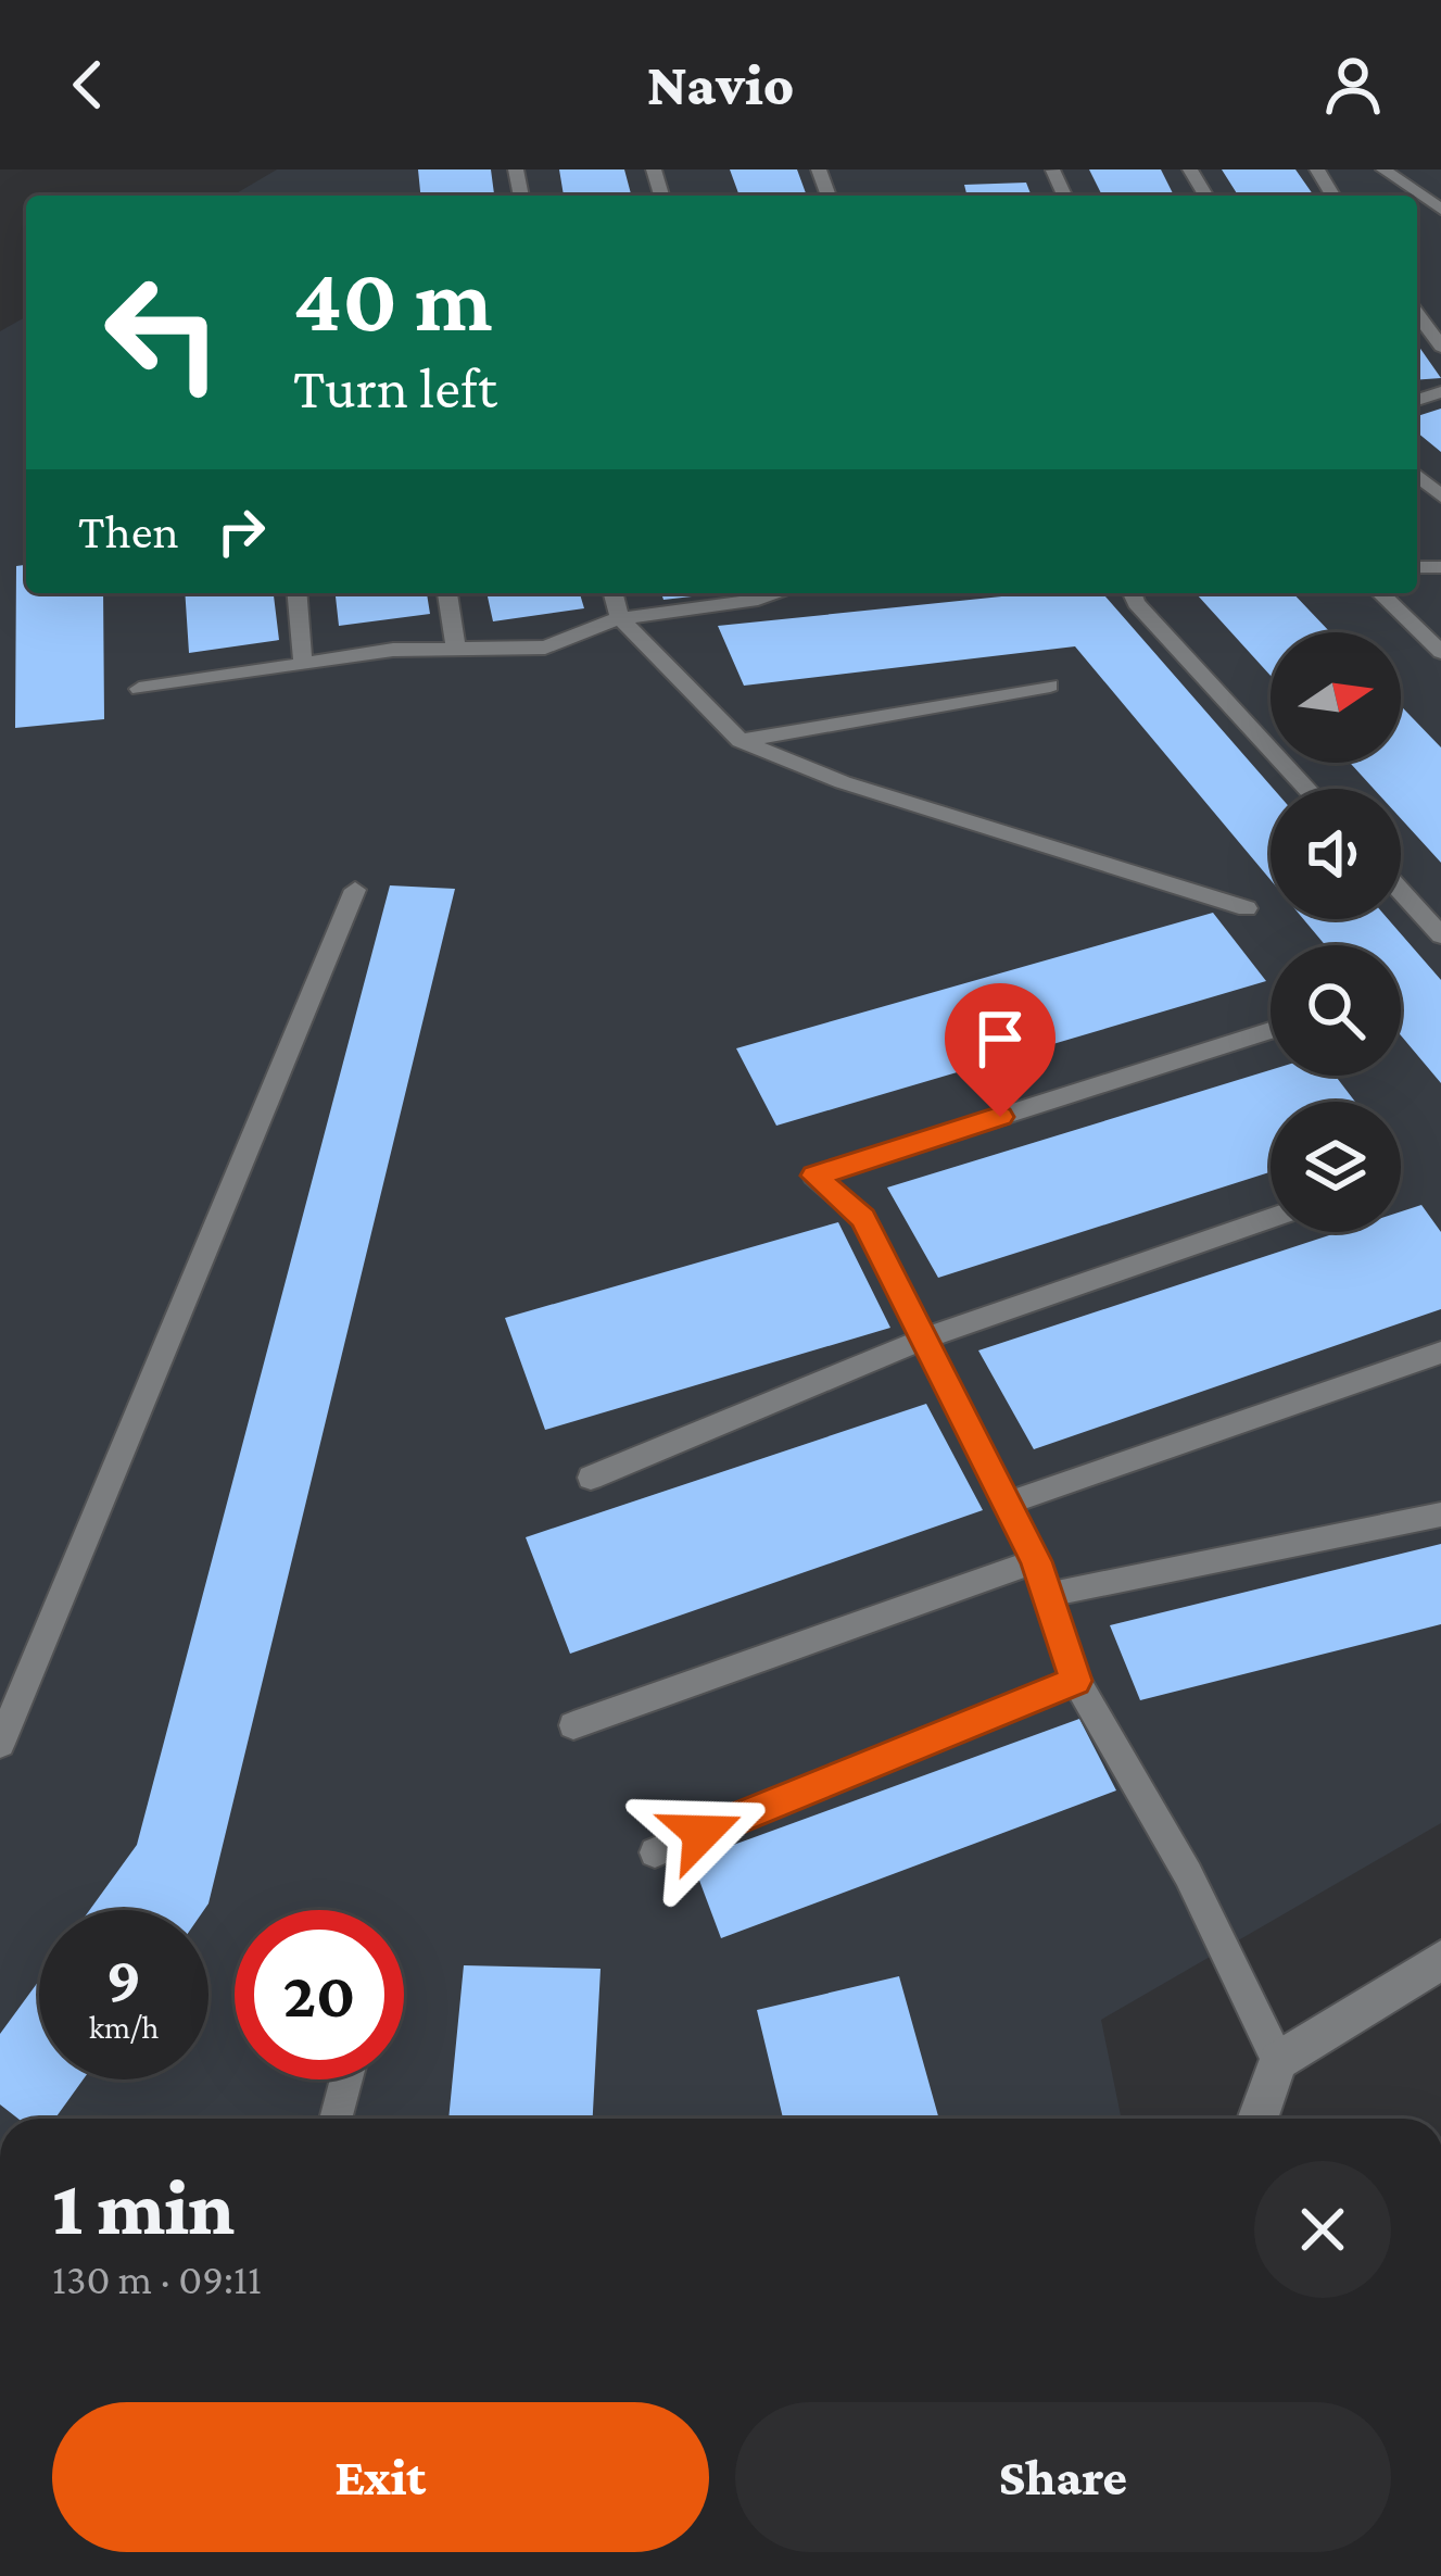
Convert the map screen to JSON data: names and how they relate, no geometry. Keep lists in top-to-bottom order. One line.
{"north":"right","page":{"header":"Navio","turn":["40 m","Turn left"],"then":"Then","speed":"9 km/h","limit":"20","heading":["1 min","130 m · 09:11"],"buttons":["Exit","Share"]}}
